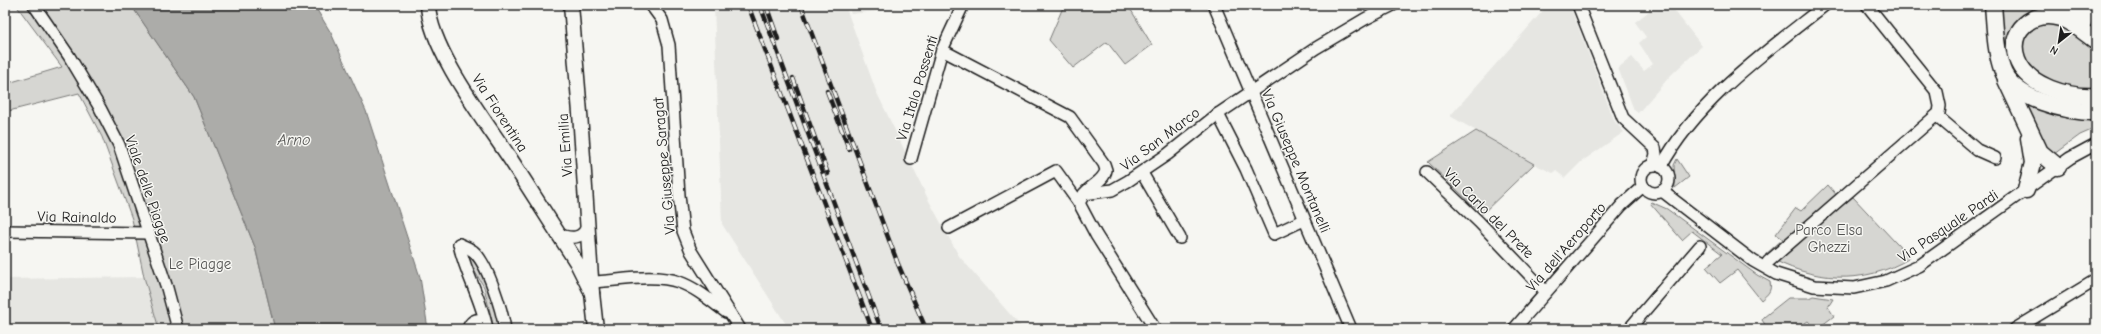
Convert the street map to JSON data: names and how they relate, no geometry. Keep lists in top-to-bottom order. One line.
{"streets":{"main road":["Via Fiorentina","Via Emilia"],"street":["Via Italo Possenti","Via San Marco","Via Giuseppe Montanelli","Via Giuseppe Saragat","Viale delle Piagge","Via Carlo del Prete","Via Rainaldo","Via Pasquale Pardi","Via dell'Aeroporto"]},"crossings":[["Via Fiorentina","Via Emilia"],["Via San Marco","Via Giuseppe Montanelli"],["Viale delle Piagge","Via Rainaldo"],["Via Carlo del Prete","Via dell'Aeroporto"],["Via Pasquale Pardi","Via dell'Aeroporto"]],"water":["Arno"],"parks":["Parco Elsa Ghezzi","Le Piagge"],"north":"bottom left"}
